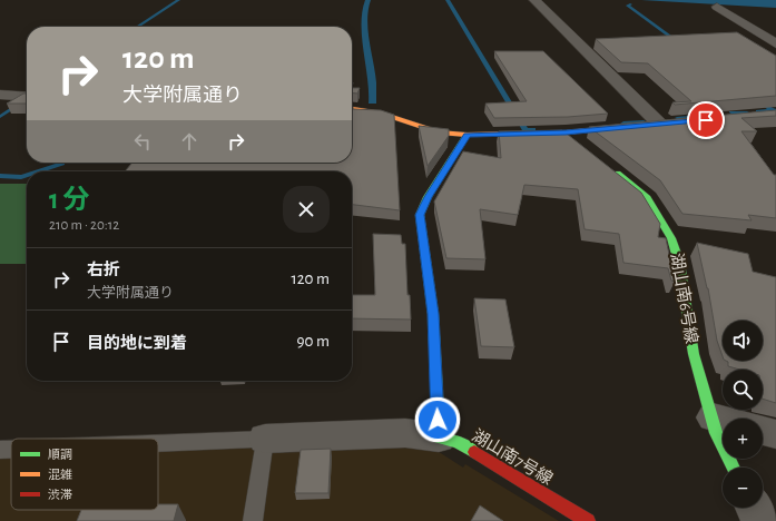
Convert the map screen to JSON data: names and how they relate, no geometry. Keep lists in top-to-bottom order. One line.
{"streets":{"street":["湖山南6号線","湖山南7号線"]},"legend":["順調","混雑","渋滞"],"page":{"turn":["120 m","大学附属通り"],"heading":["1 分","210 m · 20:12"],"list":[{"name":"右折","note":"大学附属通り","value":"120 m"},{"name":"目的地に到着","value":"90 m"}],"map_buttons":["+","−"]}}
